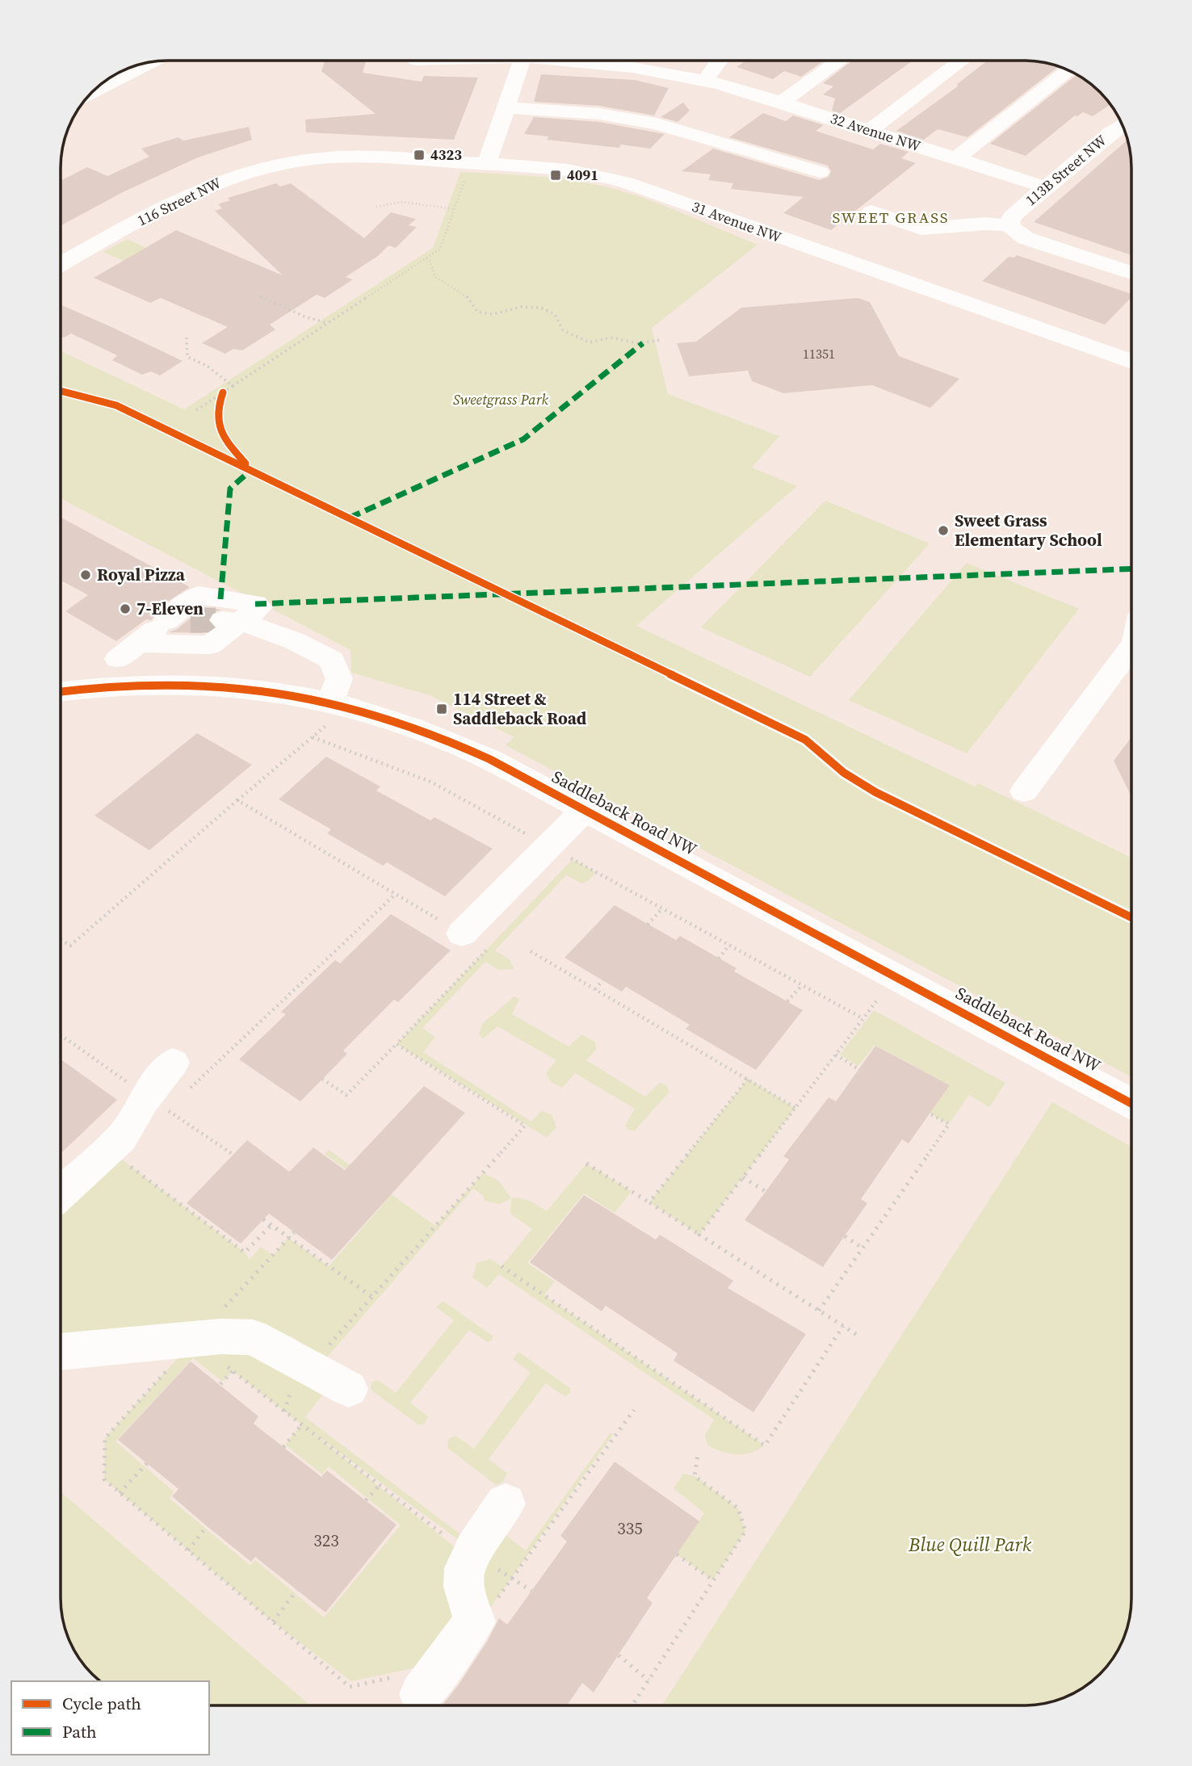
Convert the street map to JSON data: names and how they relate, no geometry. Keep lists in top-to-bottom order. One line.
{"streets":{"street":["32 Avenue NW","113B Street NW","116 Street NW","31 Avenue NW","Saddleback Road NW"]},"crossings":[["32 Avenue NW","113B Street NW"],["116 Street NW","31 Avenue NW"]],"districts":["SWEET GRASS"],"parks":["Sweetgrass Park","Blue Quill Park"],"places":{"transit":["4323","4091","114 Street & Saddleback Road"],"other":["Sweet Grass Elementary School","Royal Pizza","7-Eleven"]},"house_numbers":["11351","335","323"],"legend":["Cycle path","Path"]}
